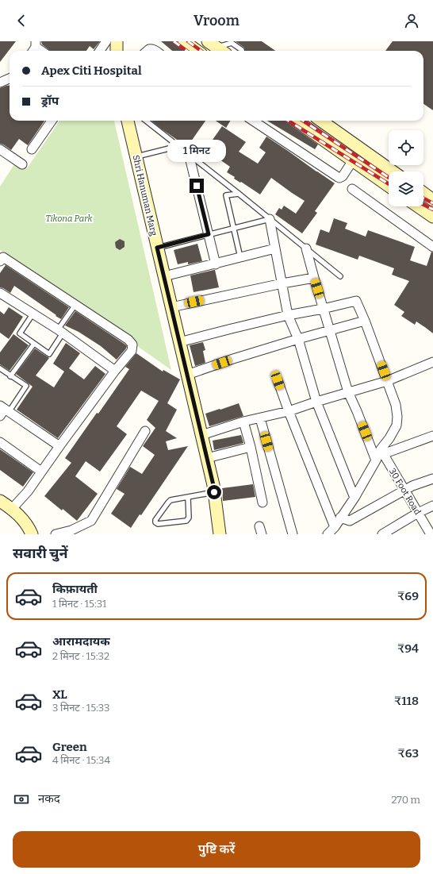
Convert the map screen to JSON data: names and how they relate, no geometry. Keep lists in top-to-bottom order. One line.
{"streets":{"street":["Shri Hanuman Marg","30 Foot Road"]},"parks":["Tikona Park"],"page":{"header":"Vroom","banner":["Apex Citi Hospital","ड्रॉप"],"bubble":"1 मिनट","heading":"सवारी चुनें","list":[{"name":"किफ़ायती","note":"1 मिनट · 15:31","value":"₹69"},{"name":"आरामदायक","note":"2 मिनट · 15:32","value":"₹94"},{"name":"XL","note":"3 मिनट · 15:33","value":"₹118"},{"name":"Green","note":"4 मिनट · 15:34","value":"₹63"}],"pay":["नकद","270 m"],"buttons":"पुष्टि करें"}}
